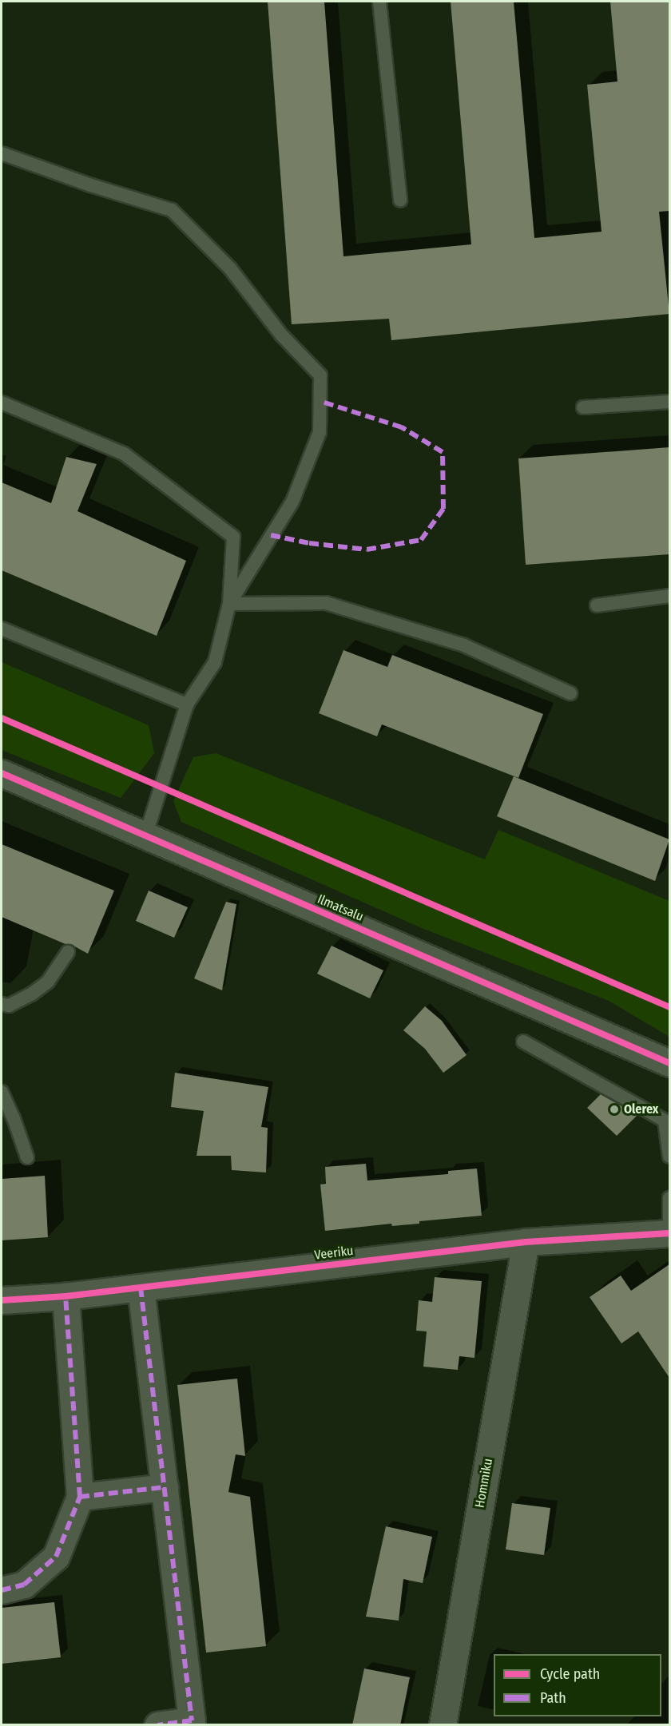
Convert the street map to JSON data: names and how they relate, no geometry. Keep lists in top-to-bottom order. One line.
{"streets":{"street":["Ilmatsalu","Veeriku","Hommiku"]},"crossings":[["Veeriku","Hommiku"]],"places":["Olerex"],"legend":["Cycle path","Path"]}
